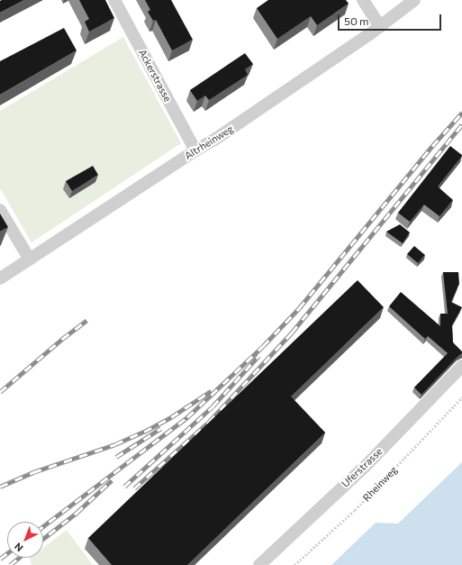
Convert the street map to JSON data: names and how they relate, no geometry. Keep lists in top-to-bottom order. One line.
{"streets":{"street":["Ackerstrasse","Altrheinweg","Uferstrasse"],"path":["Rheinweg"]},"crossings":[["Ackerstrasse","Altrheinweg"]],"scale_bar":"50 m","north":"bottom left"}
